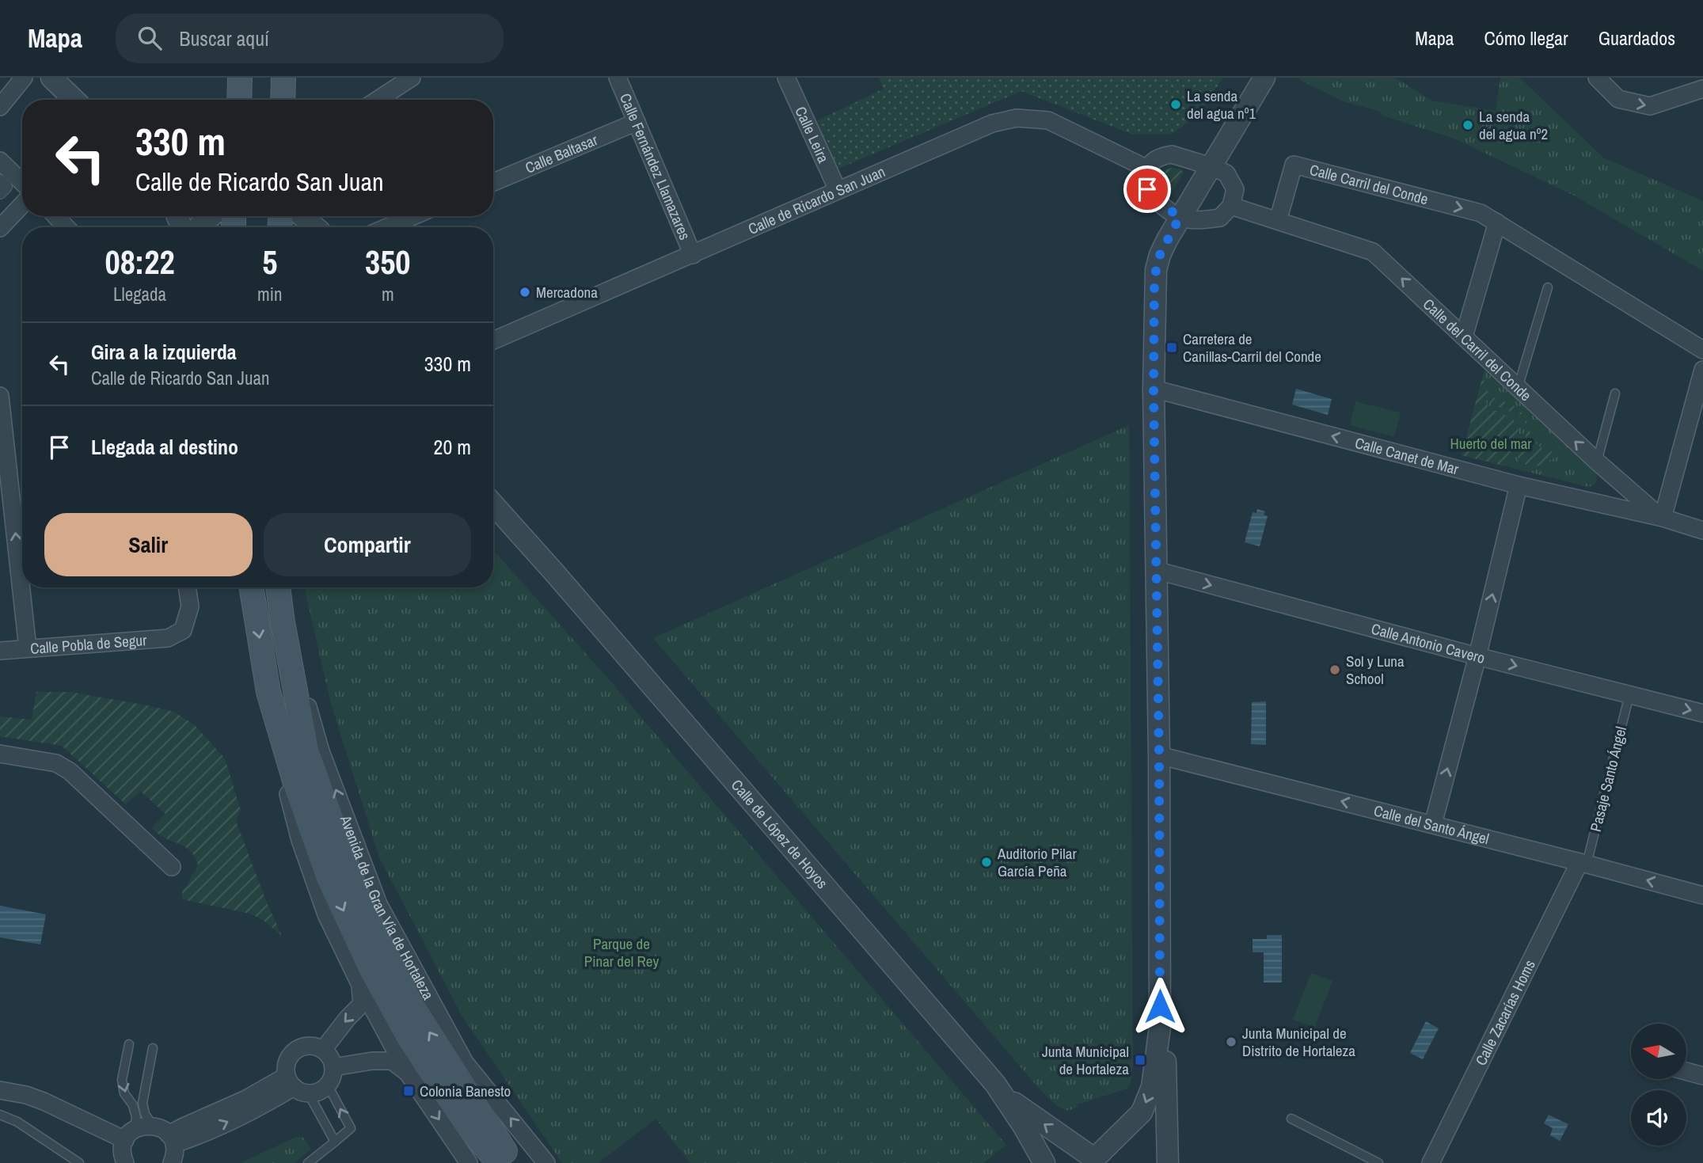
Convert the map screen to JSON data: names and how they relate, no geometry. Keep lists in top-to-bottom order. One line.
{"streets":{"main road":["Avenida de la Gran Vía de Hortaleza"],"street":["Calle Leira","Calle Baltasar","Calle Fernández Llamazares","Calle Carril del Conde","Calle de Ricardo San Juan","Calle del Carril del Conde","Calle Canet de Mar","Calle Pobla de Segur","Calle Antonio Cavero","Calle del Santo Ángel","Calle de López de Hoyos","Calle Zacarías Homs"],"lane":["Pasaje Santo Ángel"]},"crossings":[["Calle Leira","Calle de Ricardo San Juan"],["Calle Baltasar","Calle Fernández Llamazares"],["Calle Fernández Llamazares","Calle de Ricardo San Juan"],["Calle Carril del Conde","Calle del Carril del Conde"],["Calle del Carril del Conde","Calle Canet de Mar"],["Calle Antonio Cavero","Pasaje Santo Ángel"],["Pasaje Santo Ángel","Calle del Santo Ángel"],["Pasaje Santo Ángel","Calle Zacarías Homs"],["Calle del Santo Ángel","Calle Zacarías Homs"]],"one_way":["Calle Carril del Conde","Calle del Carril del Conde","Calle Canet de Mar","Calle Pobla de Segur","Calle Antonio Cavero","Calle del Santo Ángel"],"parks":["Huerto del mar","Parque de Pinar del Rey"],"places":{"other":["La senda del agua nº1","La senda del agua nº2","Mercadona","Sol y Luna School","Auditorio Pilar García Peña","Junta Municipal de Distrito de Hortaleza"],"transit":["Carretera de Canillas-Carril del Conde","Junta Municipal de Hortaleza","Colonia Banesto"]},"north":"left","page":{"header":"Mapa","search":"Buscar aquí","nav":["Mapa","Cómo llegar","Guardados"],"turn":["330 m","Calle de Ricardo San Juan"],"eta":["08:22","Llegada","5","min","350","m"],"list":[{"name":"Gira a la izquierda","note":"Calle de Ricardo San Juan","value":"330 m"},{"name":"Llegada al destino","value":"20 m"}],"buttons":["Salir","Compartir"]}}
